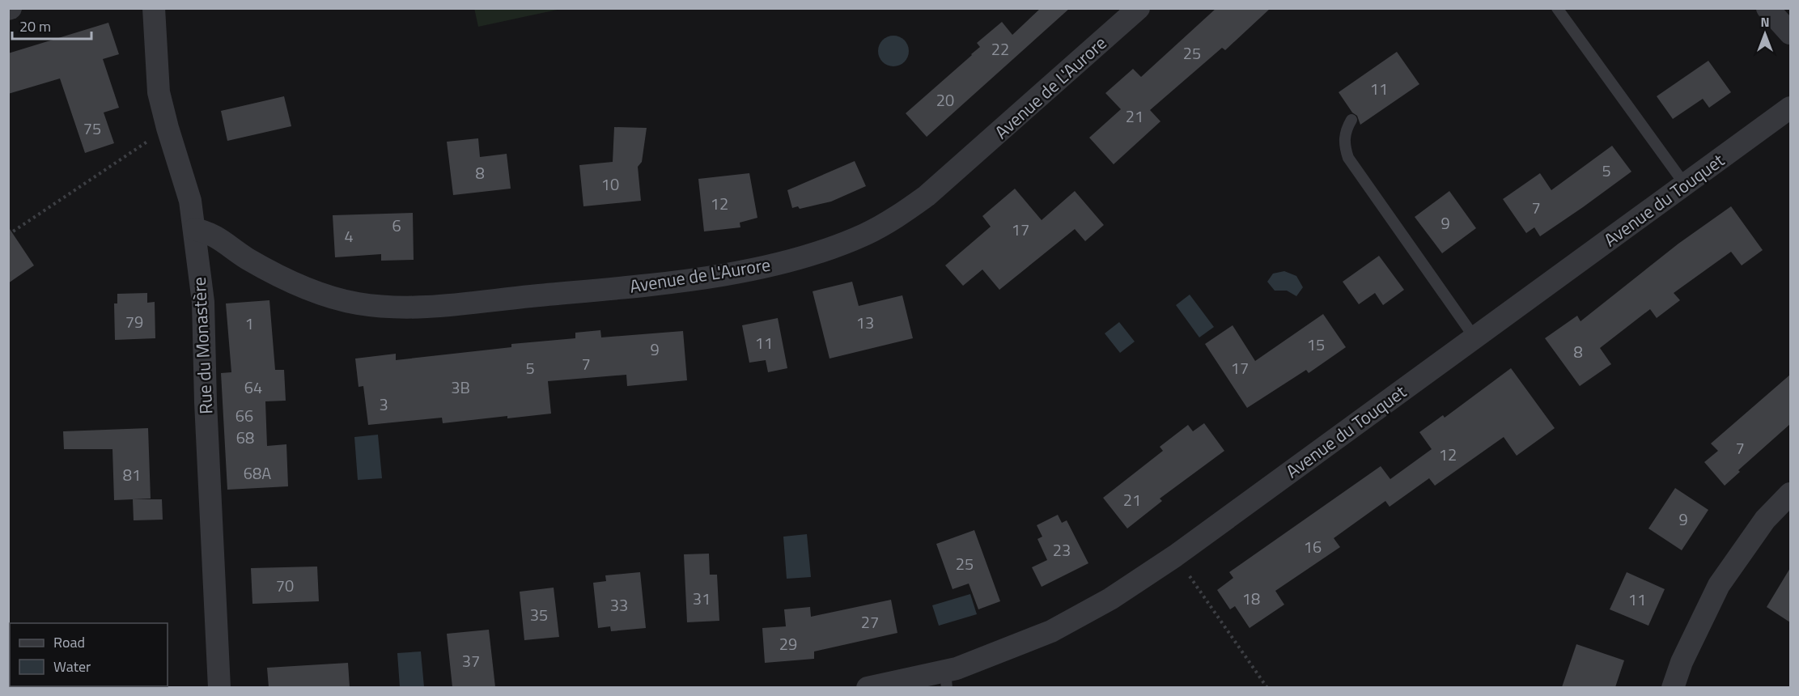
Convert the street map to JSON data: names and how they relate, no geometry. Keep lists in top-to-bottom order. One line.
{"streets":{"street":["Avenue de L'Aurore","Avenue du Touquet","Rue du Monastère"]},"crossings":[["Avenue de L'Aurore","Rue du Monastère"]],"house_numbers":["22","25","11","20","21","75","5","8","10","12","7","9","6","17","4","79","13","1","11","15","9","8","7","5","17","64","3B","3","66","68","7","12","68A","81","21","9","16","23","25","70","31","18","11","33","35","27","29","37"],"legend":["Road","Water"],"scale_bar":"20 m","north":"top"}
